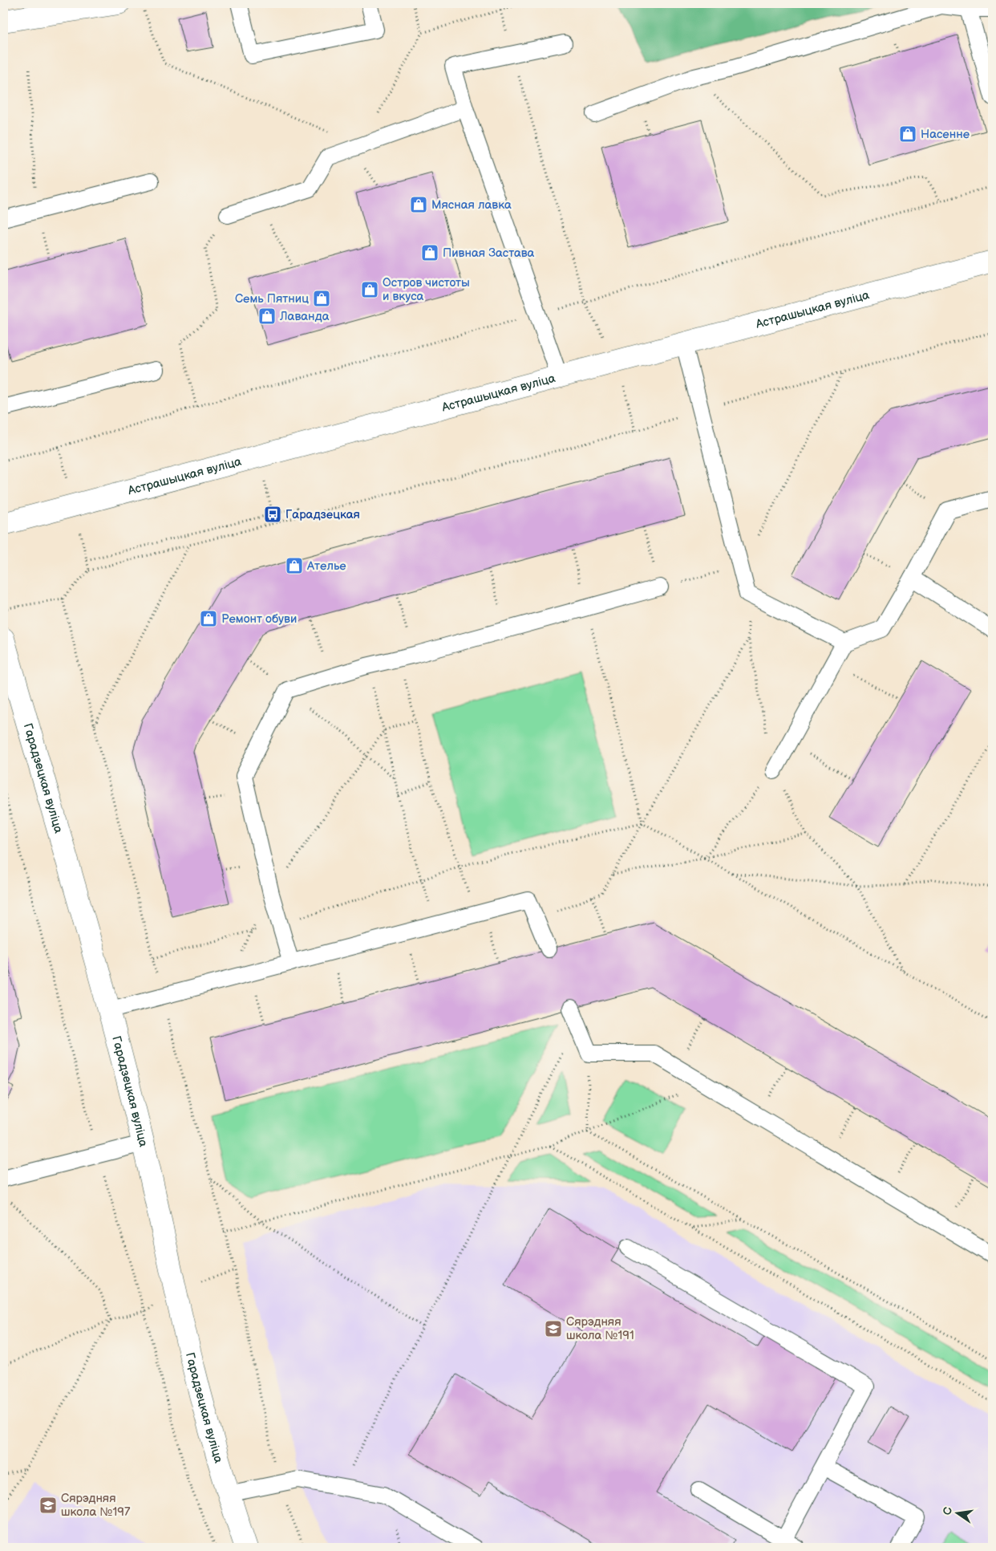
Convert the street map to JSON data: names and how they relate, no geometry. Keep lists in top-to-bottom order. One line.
{"streets":{"street":["Астрашыцкая вуліца","Гарадзецкая вуліца"]},"places":{"shop":["Насенне","Мясная лавка","Пивная Застава","Остров чистоты и вкуса","Семь Пятниц","Лаванда","Ателье","Ремонт обуви"],"bus stop":["Гарадзецкая"],"school or university":["Сярэдняя школа №191","Сярэдняя школа №197"]},"north":"left"}
